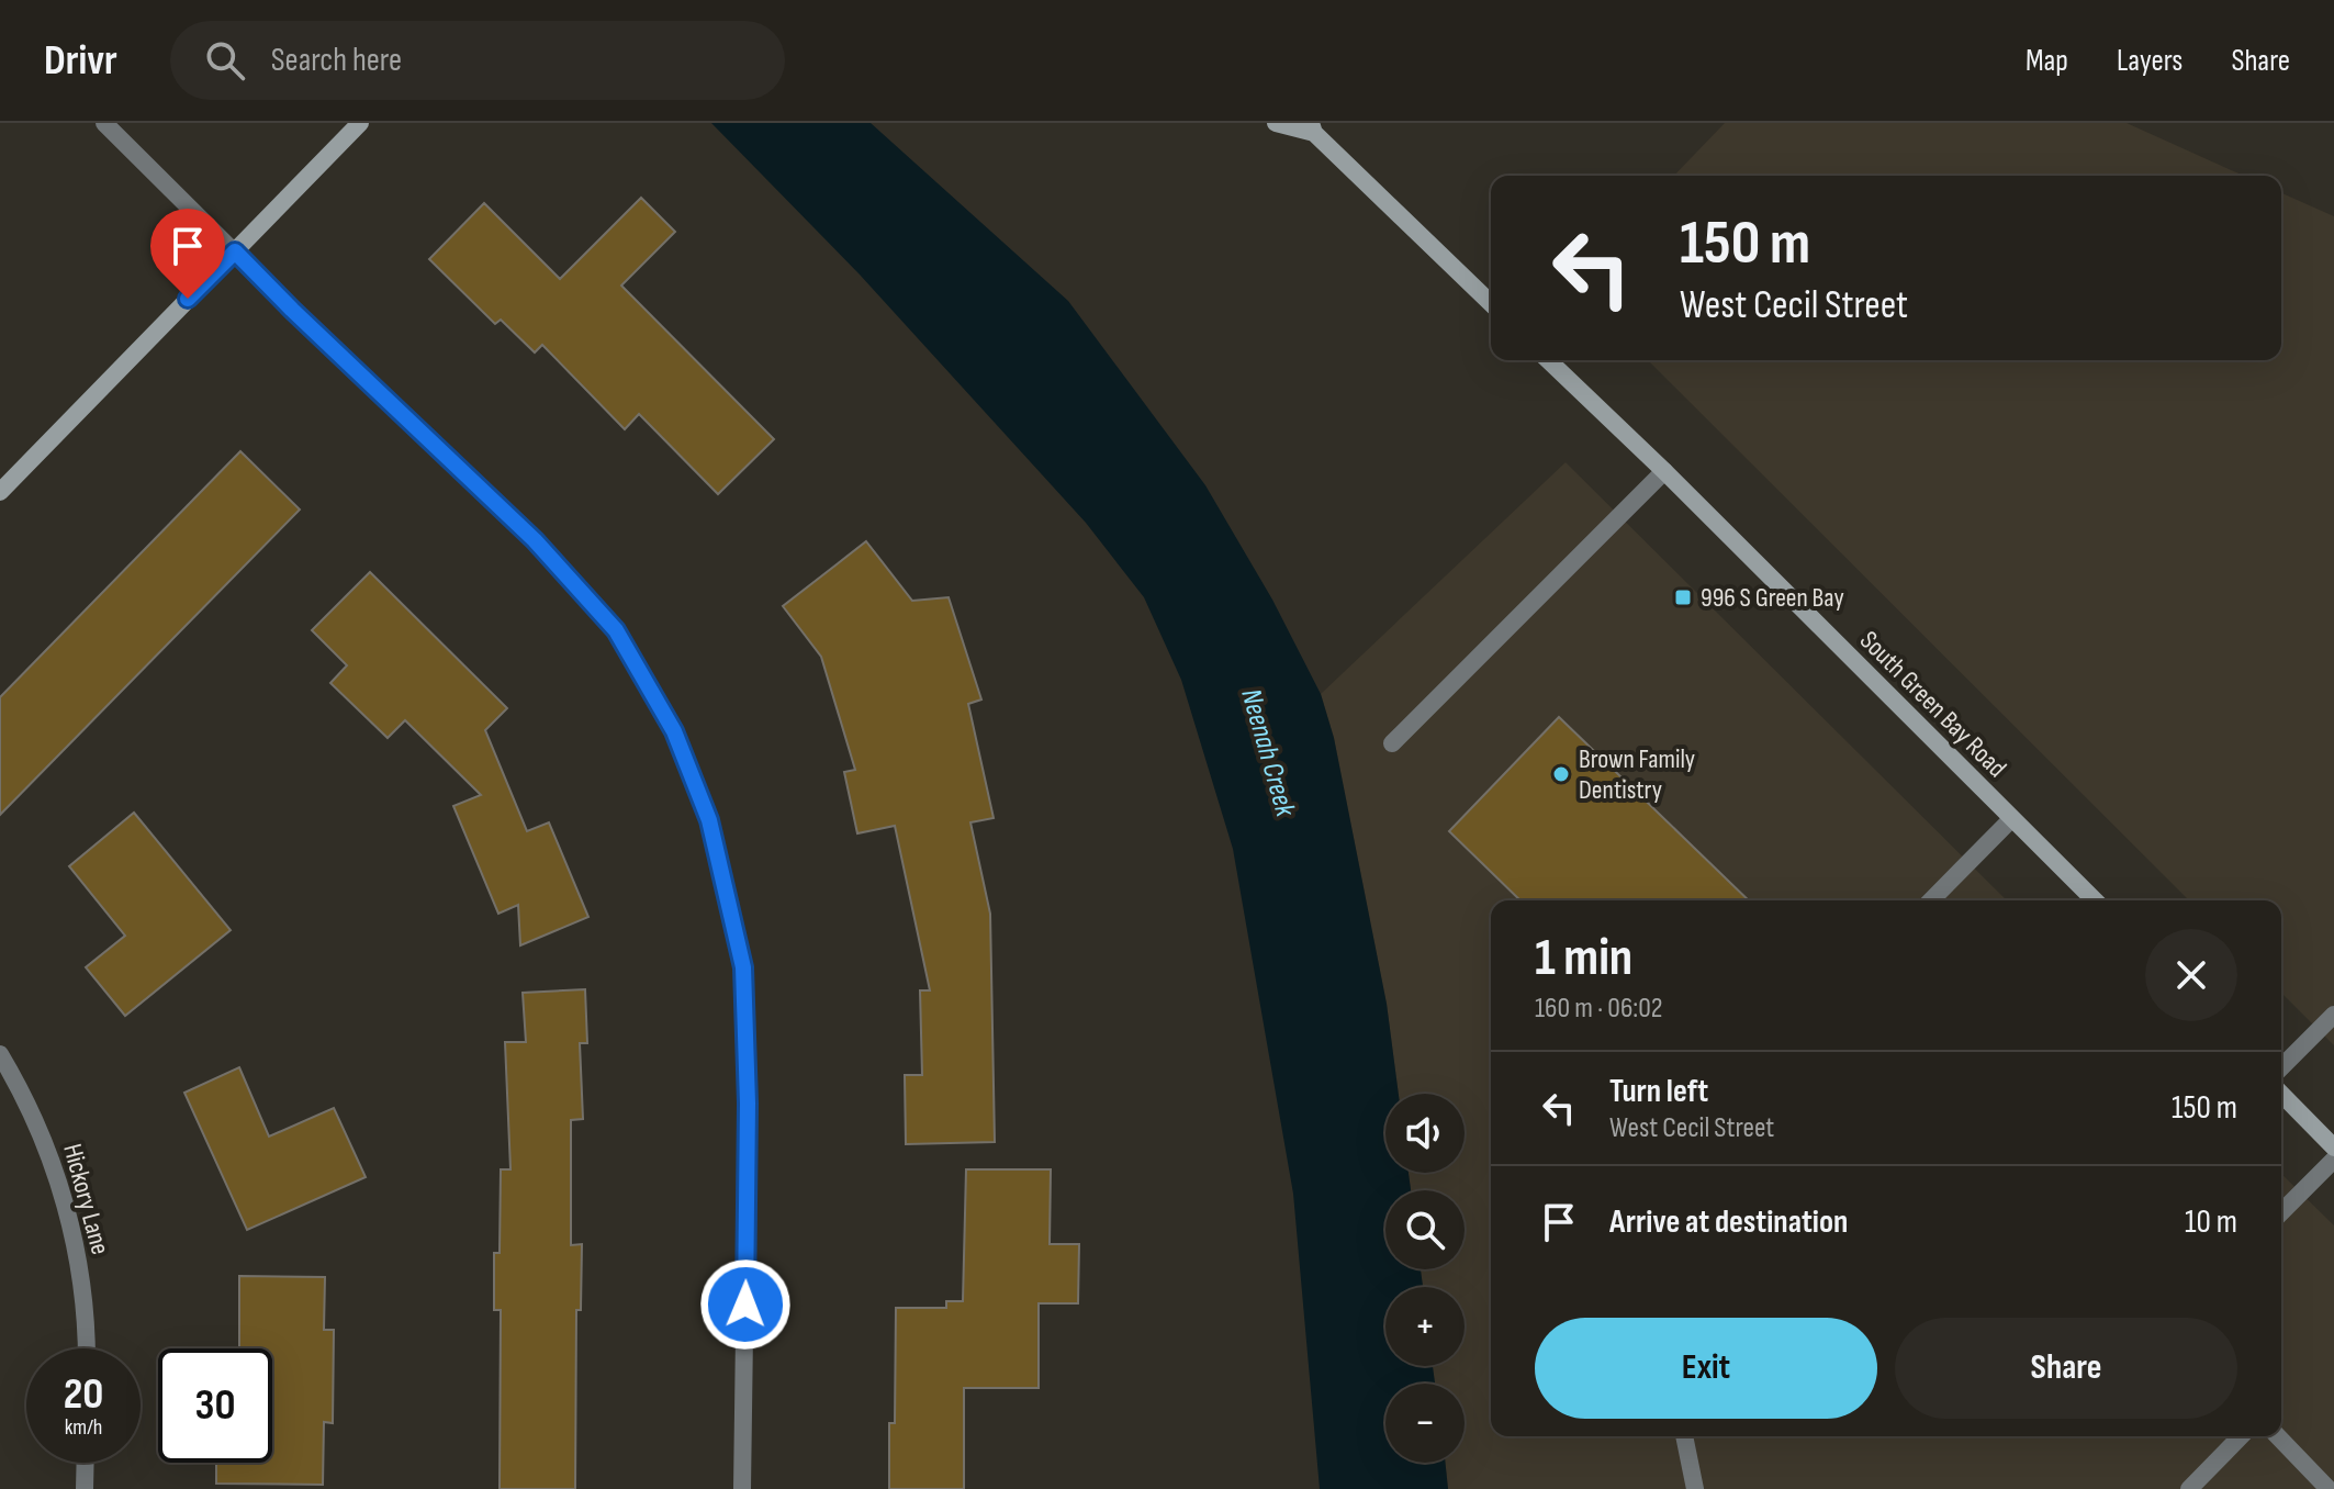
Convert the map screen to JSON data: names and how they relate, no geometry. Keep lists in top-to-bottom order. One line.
{"streets":{"main road":["South Green Bay Road"],"street":["Hickory Lane"]},"water":["Neenah Creek"],"places":{"transit":["996 S Green Bay"],"other":["Brown Family Dentistry"]},"page":{"header":"Drivr","search":"Search here","nav":["Map","Layers","Share"],"turn":["150 m","West Cecil Street"],"heading":["1 min","160 m · 06:02"],"list":[{"name":"Turn left","note":"West Cecil Street","value":"150 m"},{"name":"Arrive at destination","value":"10 m"}],"map_buttons":["+","−"],"buttons":["Exit","Share"],"speed":"20 km/h","limit":"30"}}
